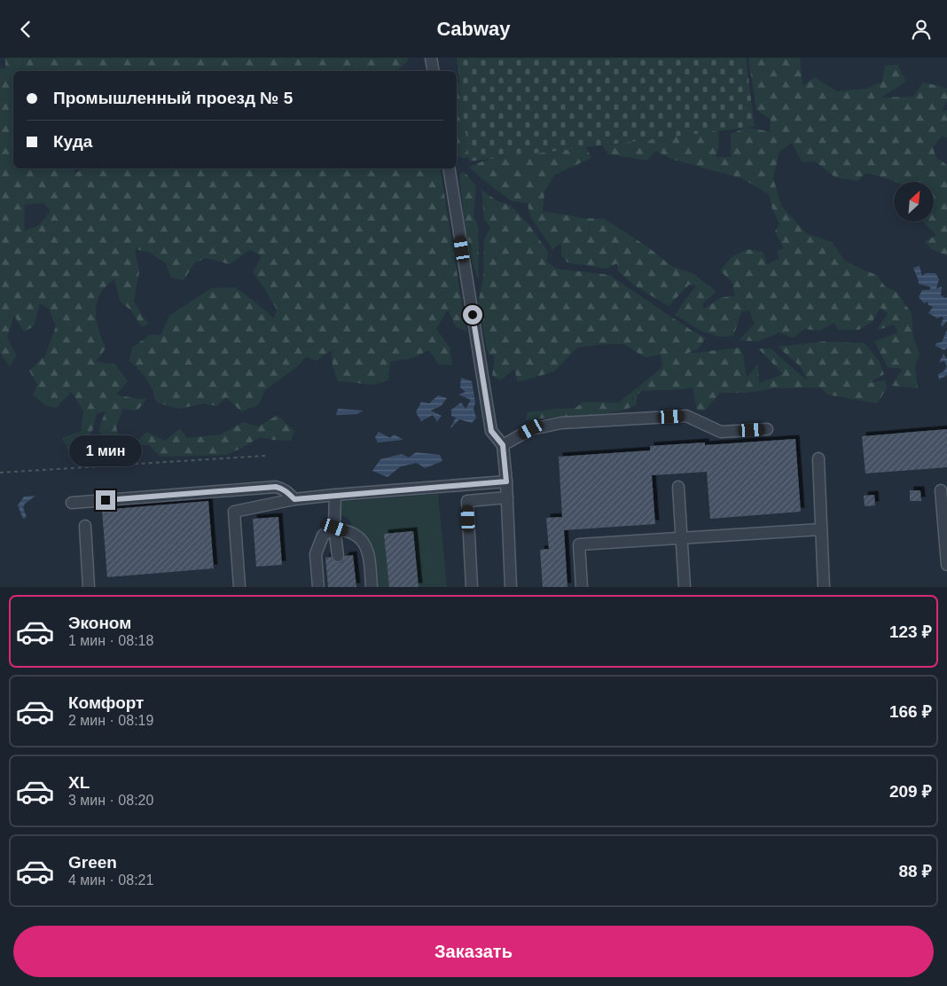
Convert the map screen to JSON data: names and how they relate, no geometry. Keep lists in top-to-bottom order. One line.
{"north":"top right","page":{"header":"Cabway","banner":["Промышленный проезд № 5","Куда"],"bubble":"1 мин","list":[{"name":"Эконом","note":"1 мин · 08:18","value":"123 ₽"},{"name":"Комфорт","note":"2 мин · 08:19","value":"166 ₽"},{"name":"XL","note":"3 мин · 08:20","value":"209 ₽"},{"name":"Green","note":"4 мин · 08:21","value":"88 ₽"}],"buttons":"Заказать"}}
